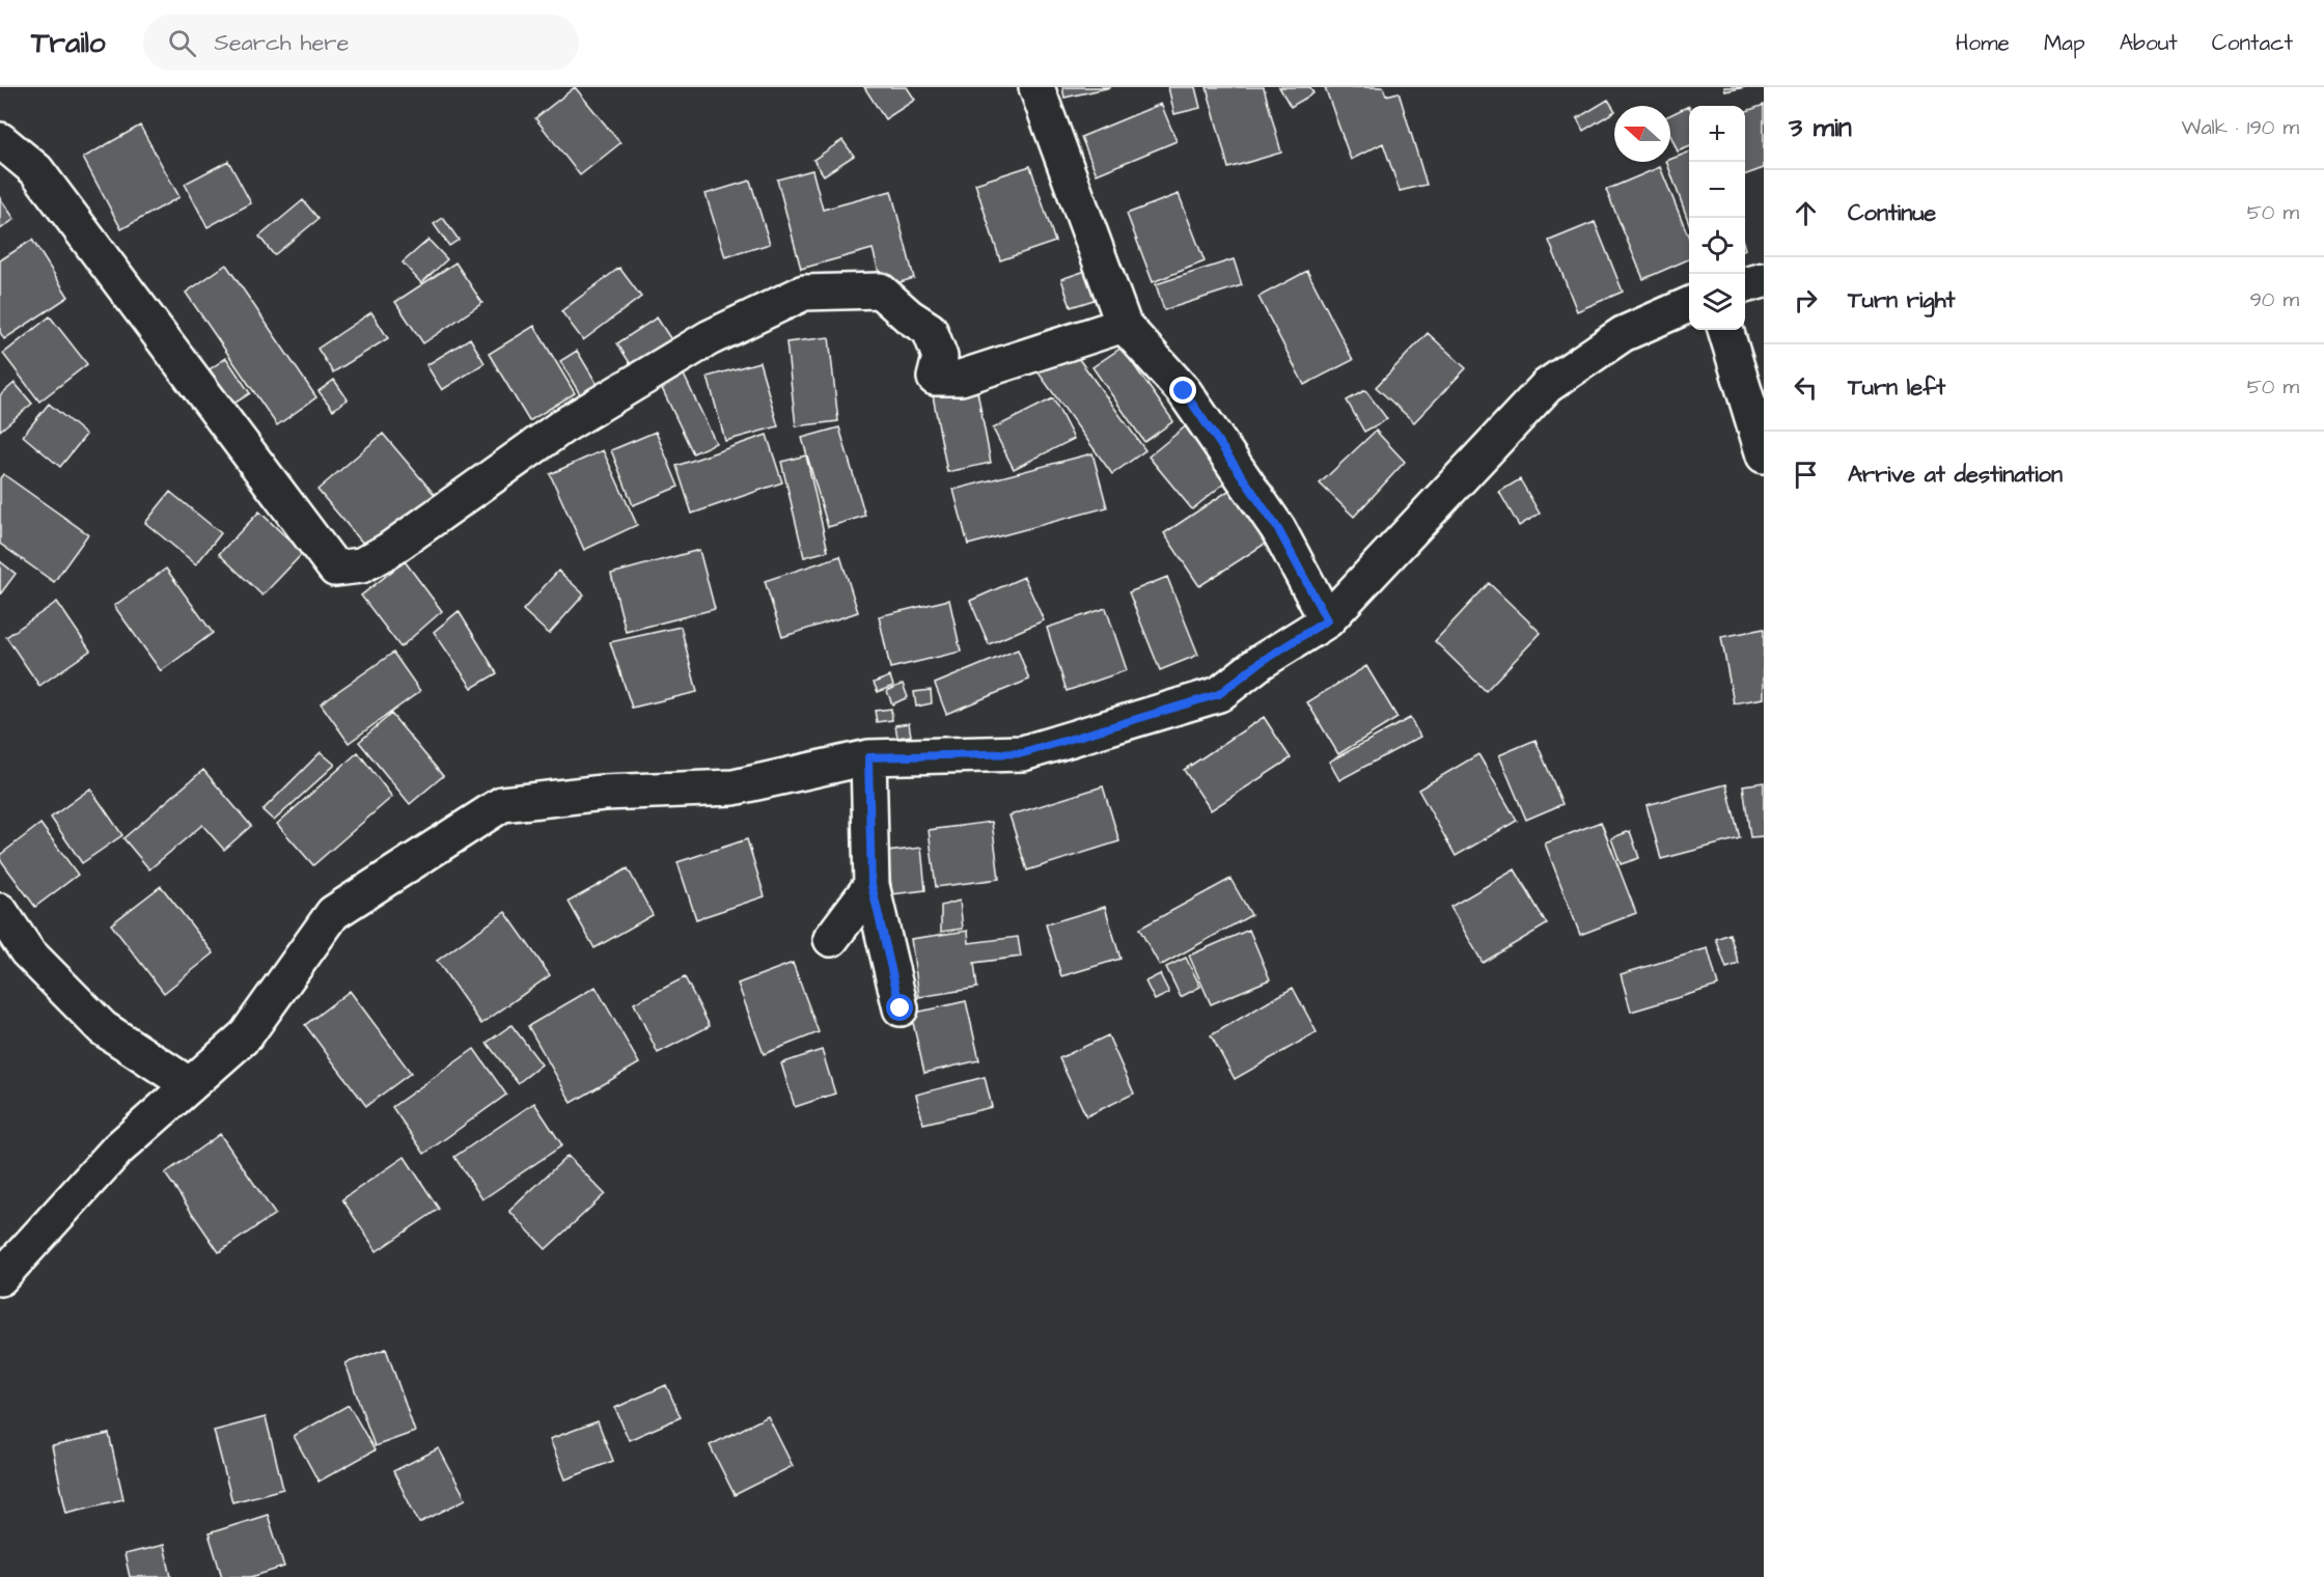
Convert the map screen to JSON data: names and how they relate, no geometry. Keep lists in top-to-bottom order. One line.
{"north":"left","page":{"header":"Trailo","search":"Search here","nav":["Home","Map","About","Contact"],"heading":["3 min","Walk · 190 m"],"map_buttons":["+","−"],"list":[["Continue","50 m"],["Turn right","90 m"],["Turn left","50 m"],"Arrive at destination"]}}
